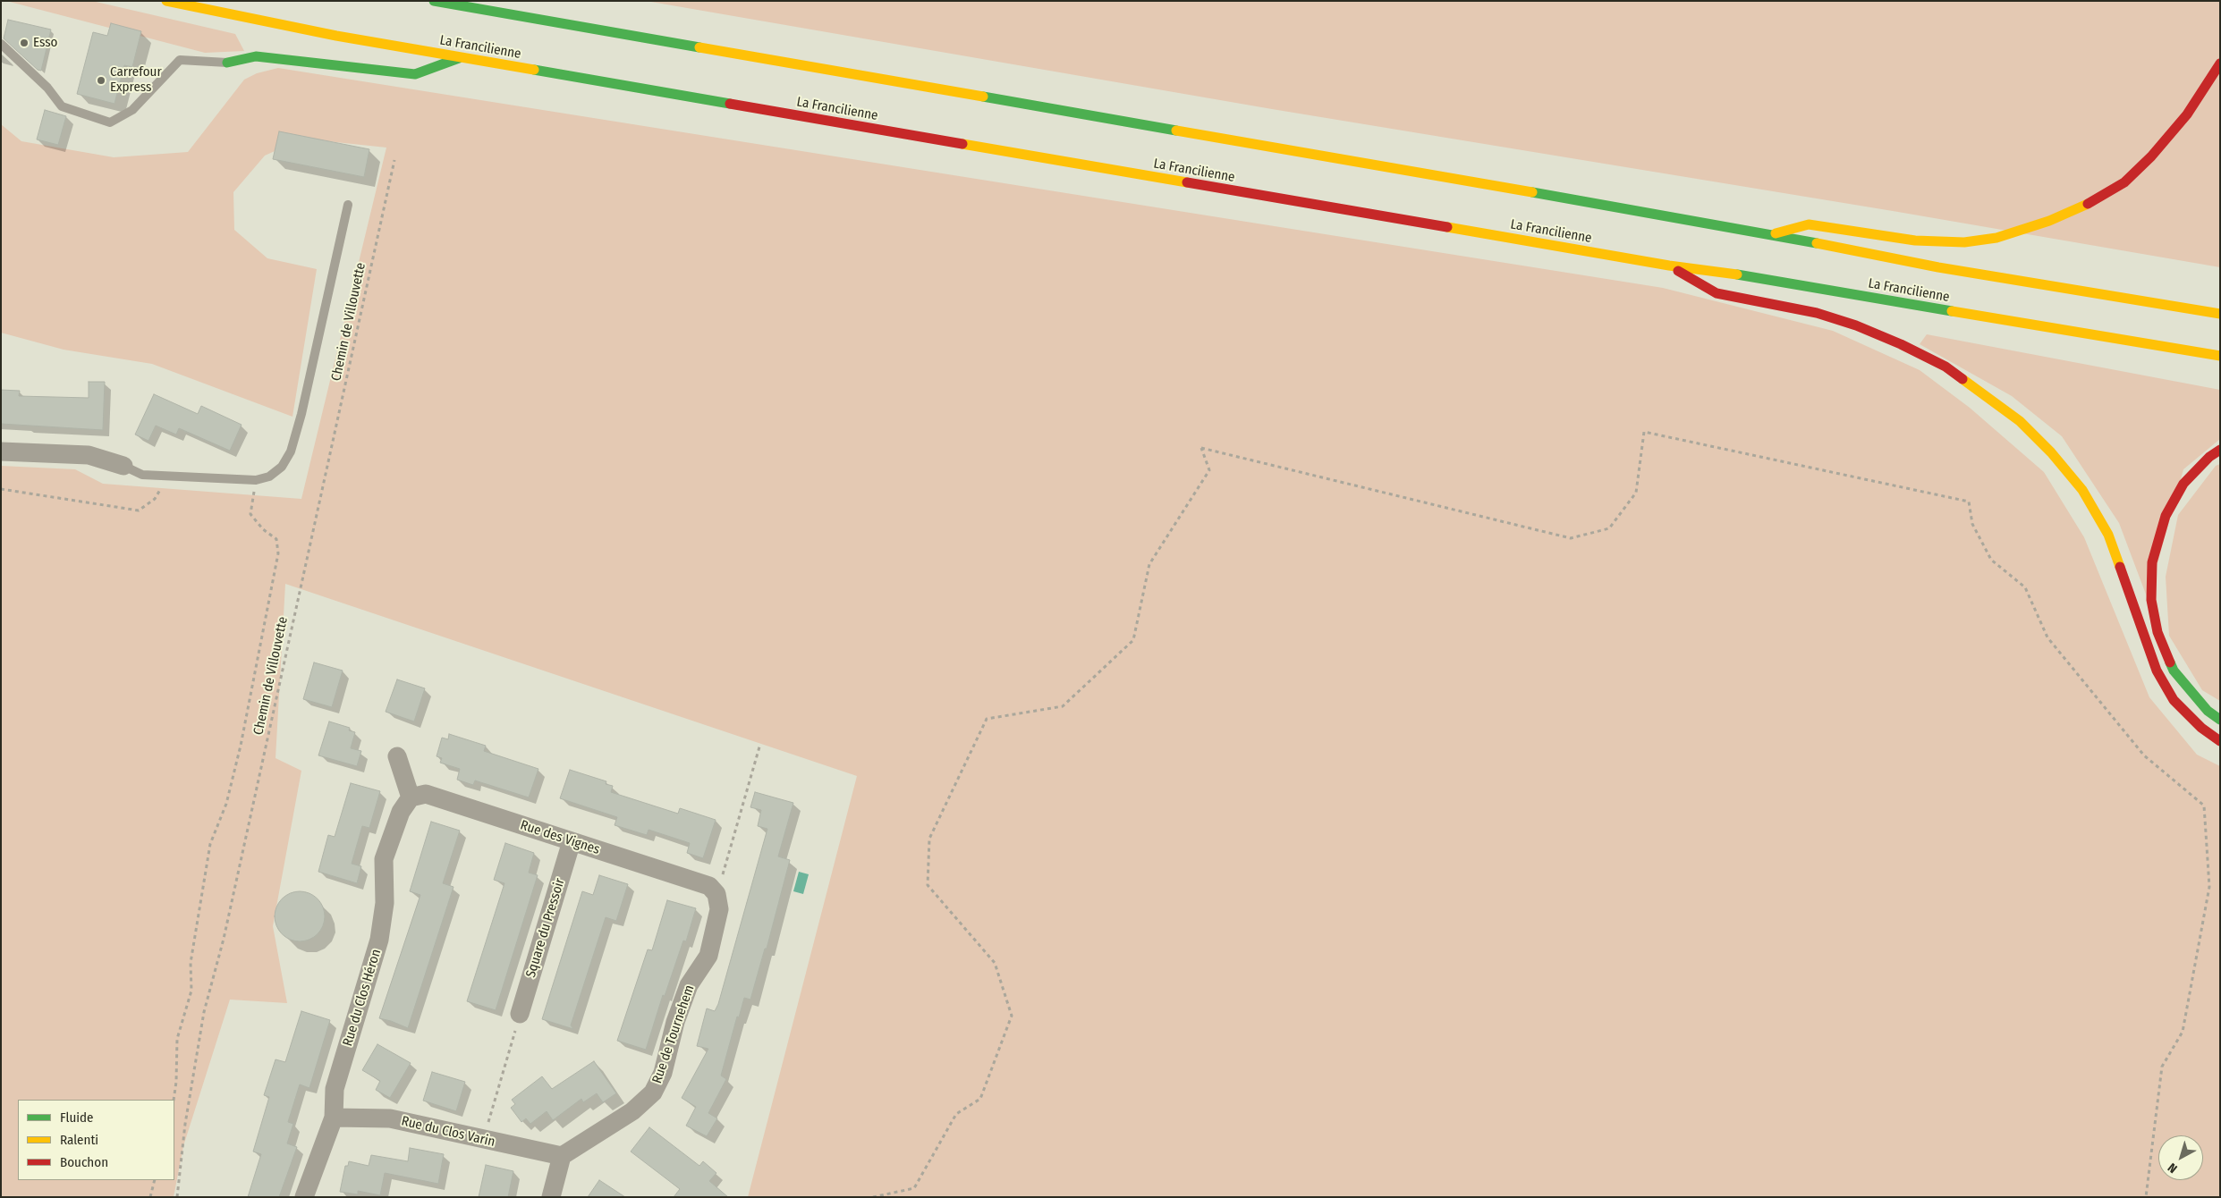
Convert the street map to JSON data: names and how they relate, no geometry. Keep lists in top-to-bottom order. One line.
{"streets":{"highway":["La Francilienne"],"street":["Rue des Vignes","Square du Pressoir","Rue du Clos Héron","Rue de Tournehem","Rue du Clos Varin"],"path":["Chemin de Villouvette"]},"crossings":[["Rue des Vignes","Square du Pressoir"],["Rue des Vignes","Rue du Clos Héron"],["Rue des Vignes","Rue de Tournehem"],["Rue du Clos Héron","Rue du Clos Varin"],["Rue de Tournehem","Rue du Clos Varin"]],"places":["Esso","Carrefour Express"],"legend":["Fluide","Ralenti","Bouchon"],"north":"bottom left"}
